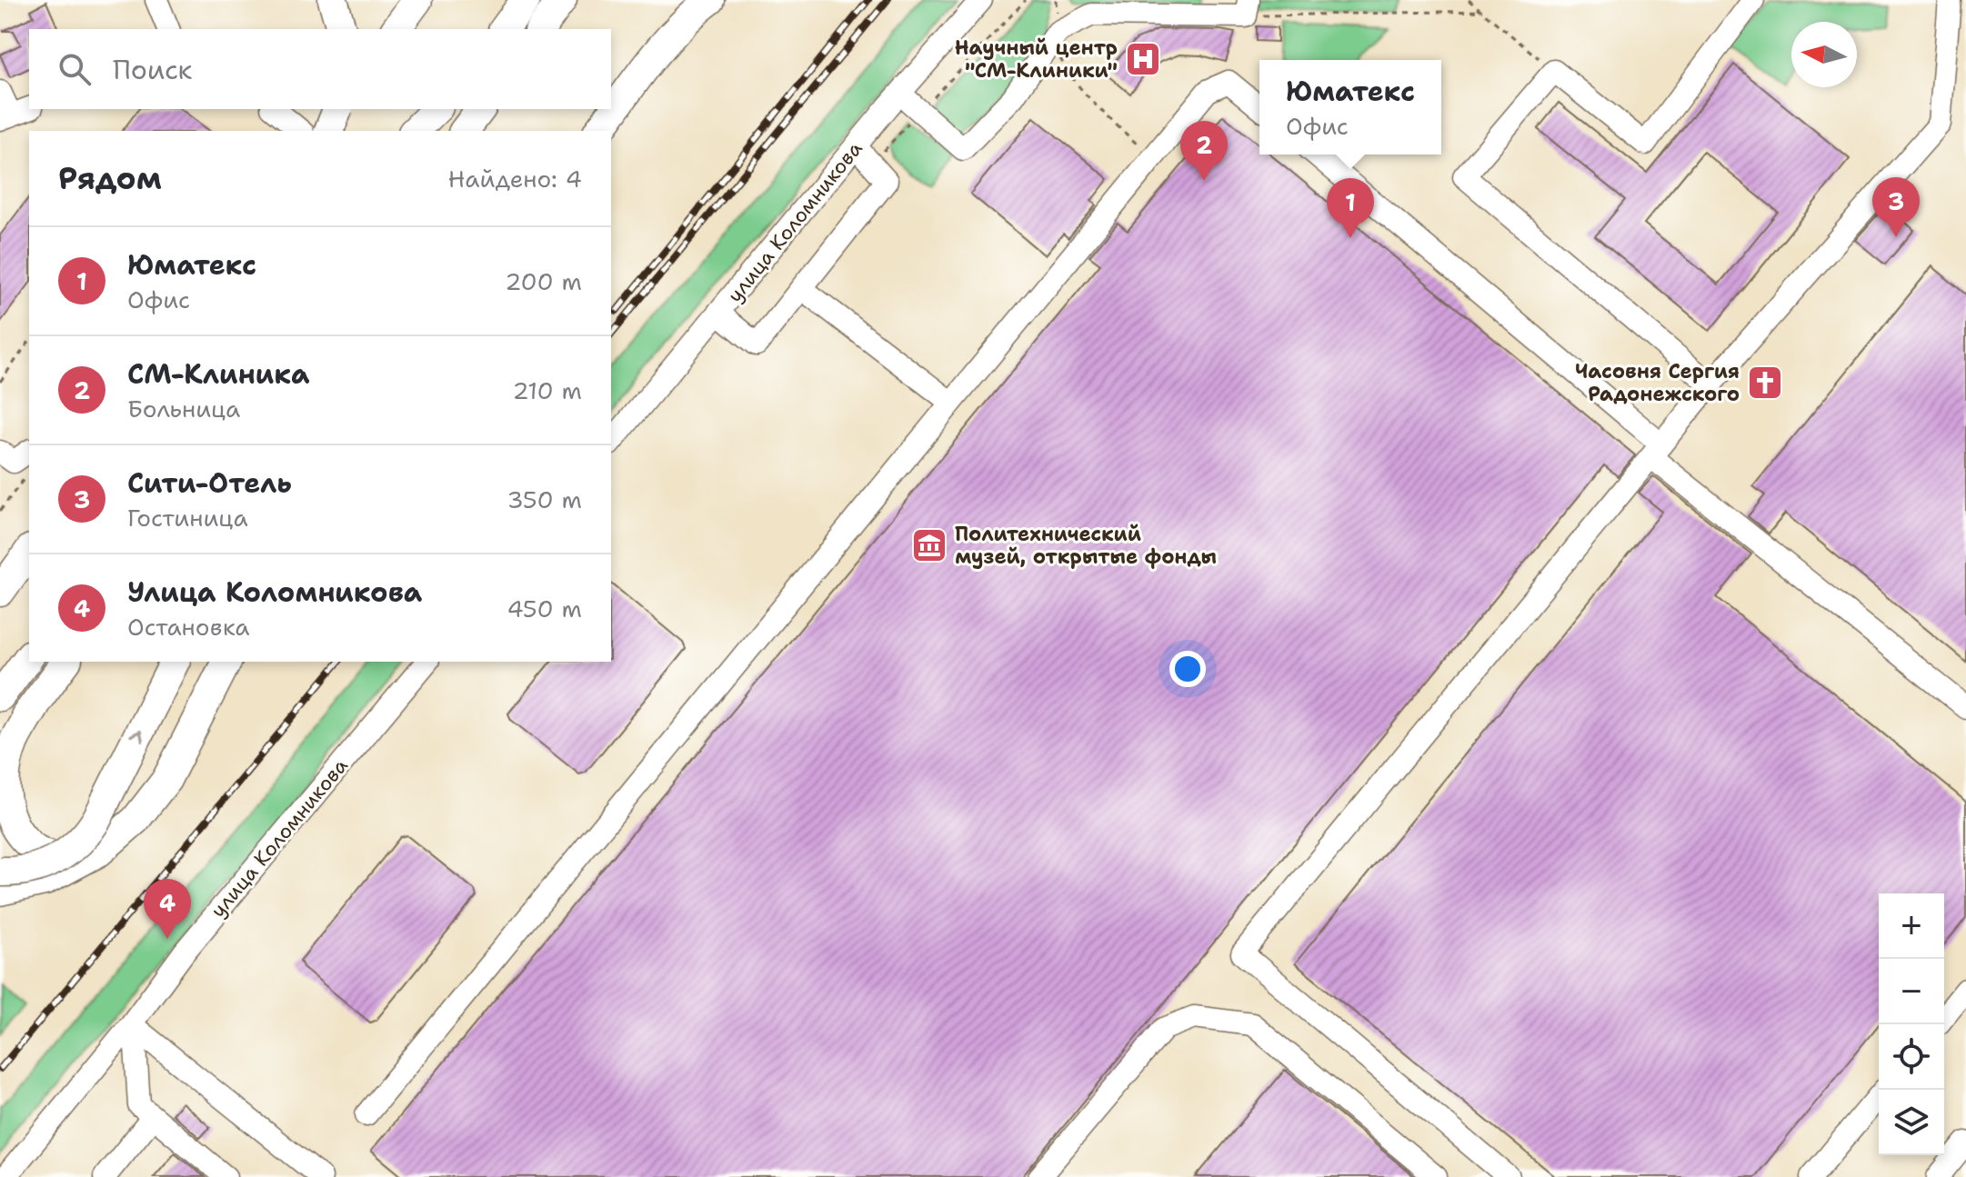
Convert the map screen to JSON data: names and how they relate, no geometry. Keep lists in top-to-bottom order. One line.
{"streets":{"street":["улица Коломникова"]},"places":{"hospital":["Научный центр \"СМ-Клиники\""],"church":["Часовня Сергия Радонежского"],"museum":["Политехнический музей, открытые фонды"]},"north":"left","page":{"search":"Поиск","popup":["Юматекс","Офис"],"pins":["2","3","1","4"],"heading":["Рядом","Найдено: 4"],"list":[{"mark":"1","name":"Юматекс","note":"Офис","value":"200 m"},{"mark":"2","name":"СМ-Клиника","note":"Больница","value":"210 m"},{"mark":"3","name":"Сити-Отель","note":"Гостиница","value":"350 m"},{"mark":"4","name":"Улица Коломникова","note":"Остановка","value":"450 m"}],"map_buttons":["+","−"]}}
